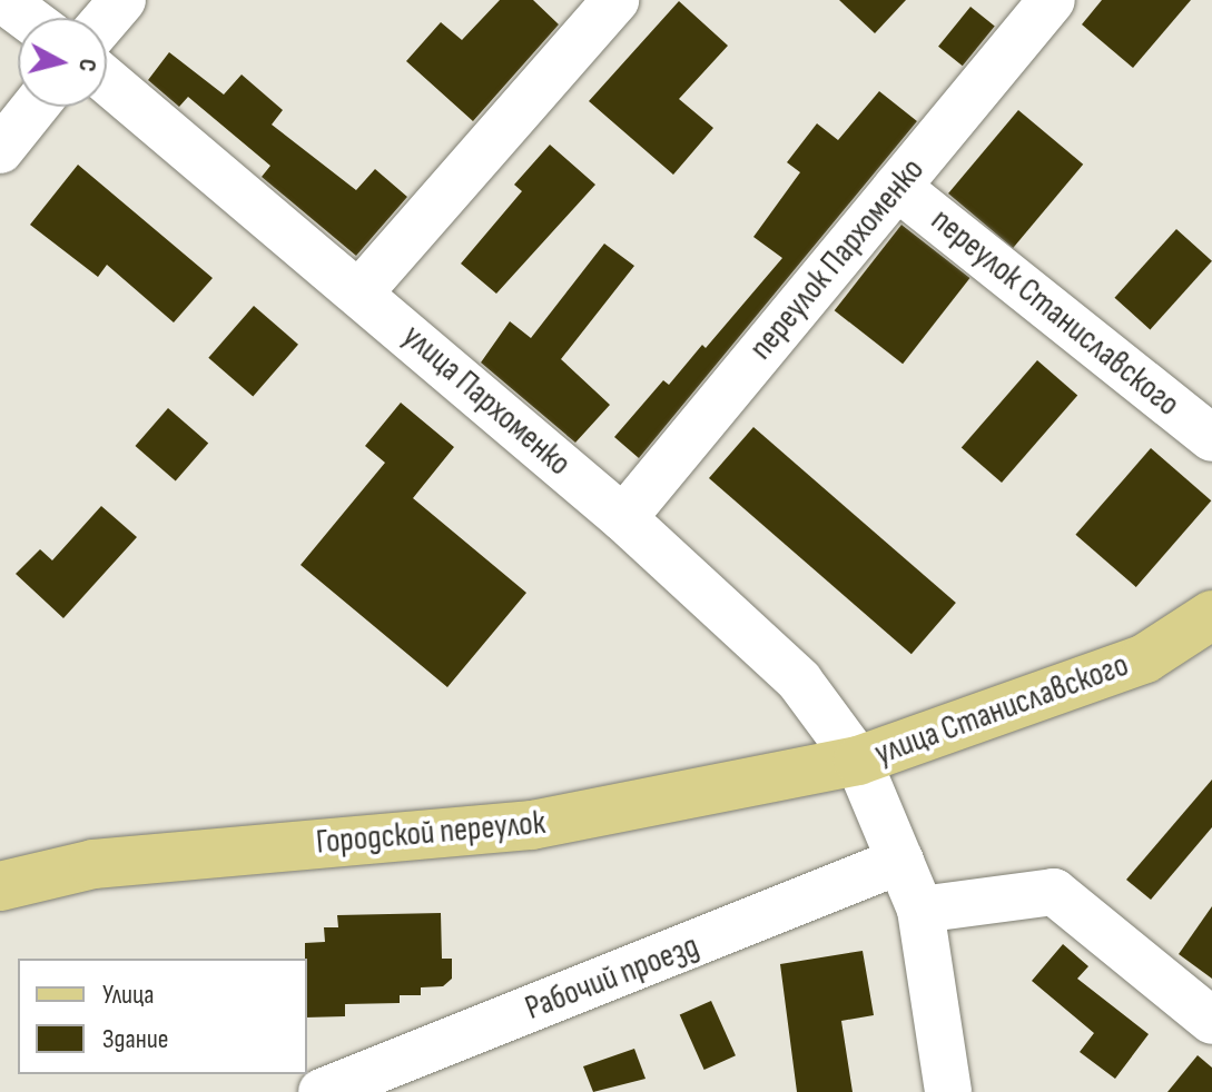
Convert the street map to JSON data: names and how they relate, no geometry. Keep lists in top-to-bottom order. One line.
{"streets":{"main road":["улица Станиславского","Городской переулок"],"street":["переулок Пархоменко","переулок Станиславского","улица Пархоменко","Рабочий проезд"]},"crossings":[["переулок Пархоменко","переулок Станиславского"],["переулок Пархоменко","улица Пархоменко"],["улица Пархоменко","улица Станиславского"],["улица Пархоменко","Городской переулок"],["улица Станиславского","Городской переулок"],["улица Станиславского","Рабочий проезд"]],"legend":["Улица","Здание"],"north":"right"}
